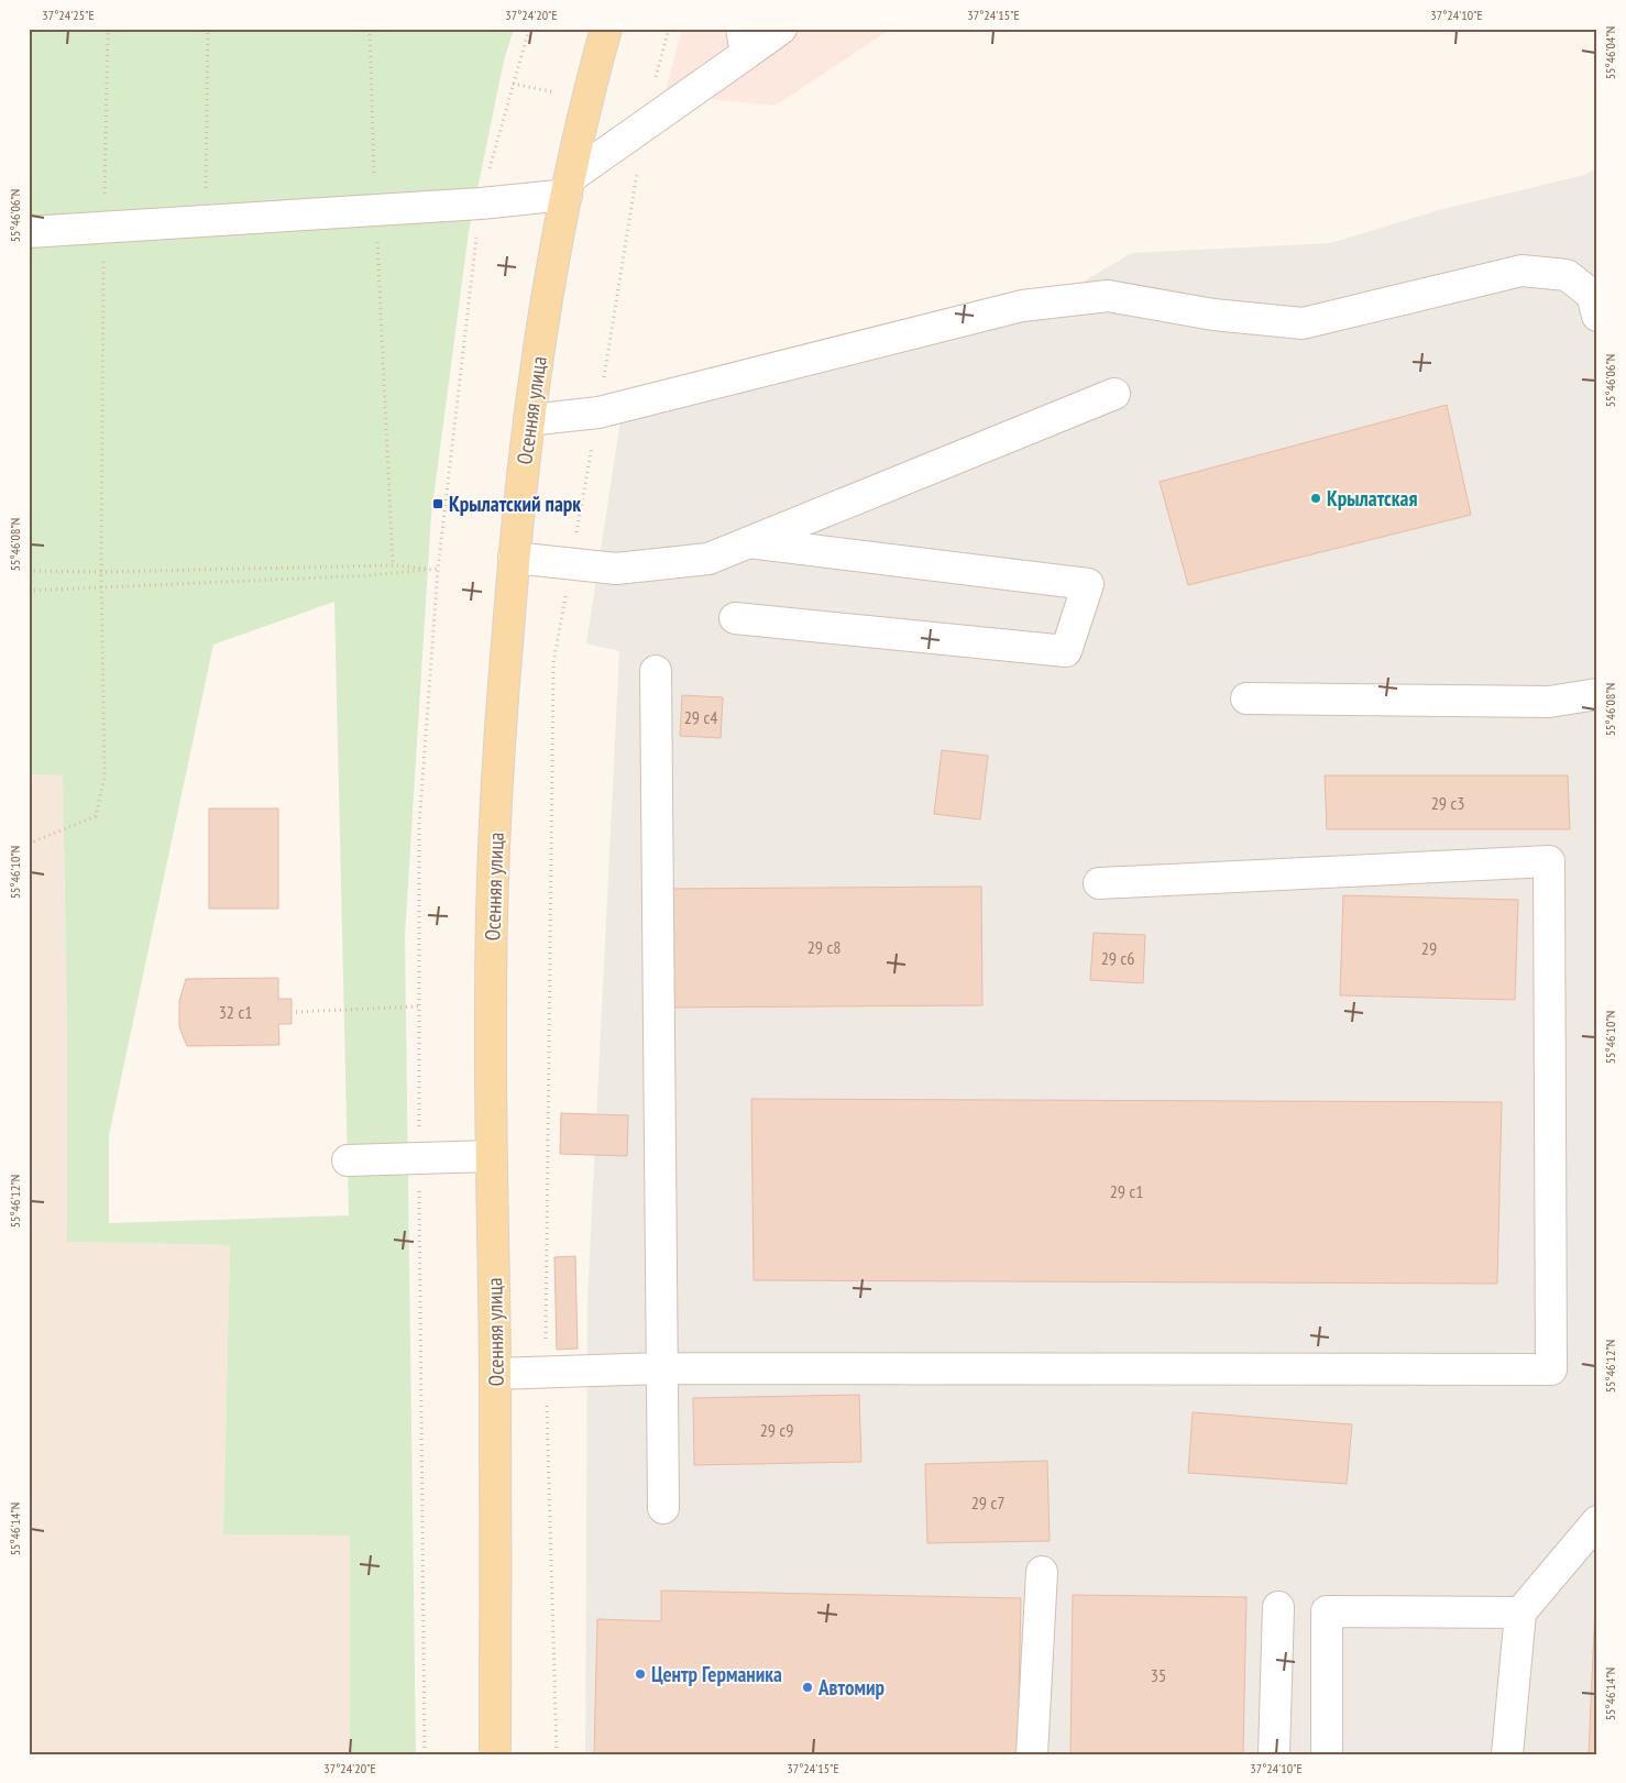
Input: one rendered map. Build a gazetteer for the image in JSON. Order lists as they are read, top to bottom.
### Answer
{
  "streets": {
    "main road": ["Осенняя улица"]
  },
  "places": {
    "other": ["Крылатская", "Центр Германика", "Автомир"],
    "transit": ["Крылатский парк"]
  },
  "house_numbers": [
    "29 с4",
    "29 с3",
    "29 с8",
    "29",
    "29 с6",
    "32 с1",
    "29 с1",
    "29 с9",
    "29 с7",
    "35"
  ],
  "coordinates": [
    "37°24'25\"E",
    "37°24'20\"E",
    "37°24'15\"E",
    "37°24'10\"E",
    "55°46'04\"N",
    "55°46'06\"N",
    "55°46'08\"N",
    "55°46'10\"N",
    "55°46'12\"N",
    "55°46'14\"N"
  ]
}
